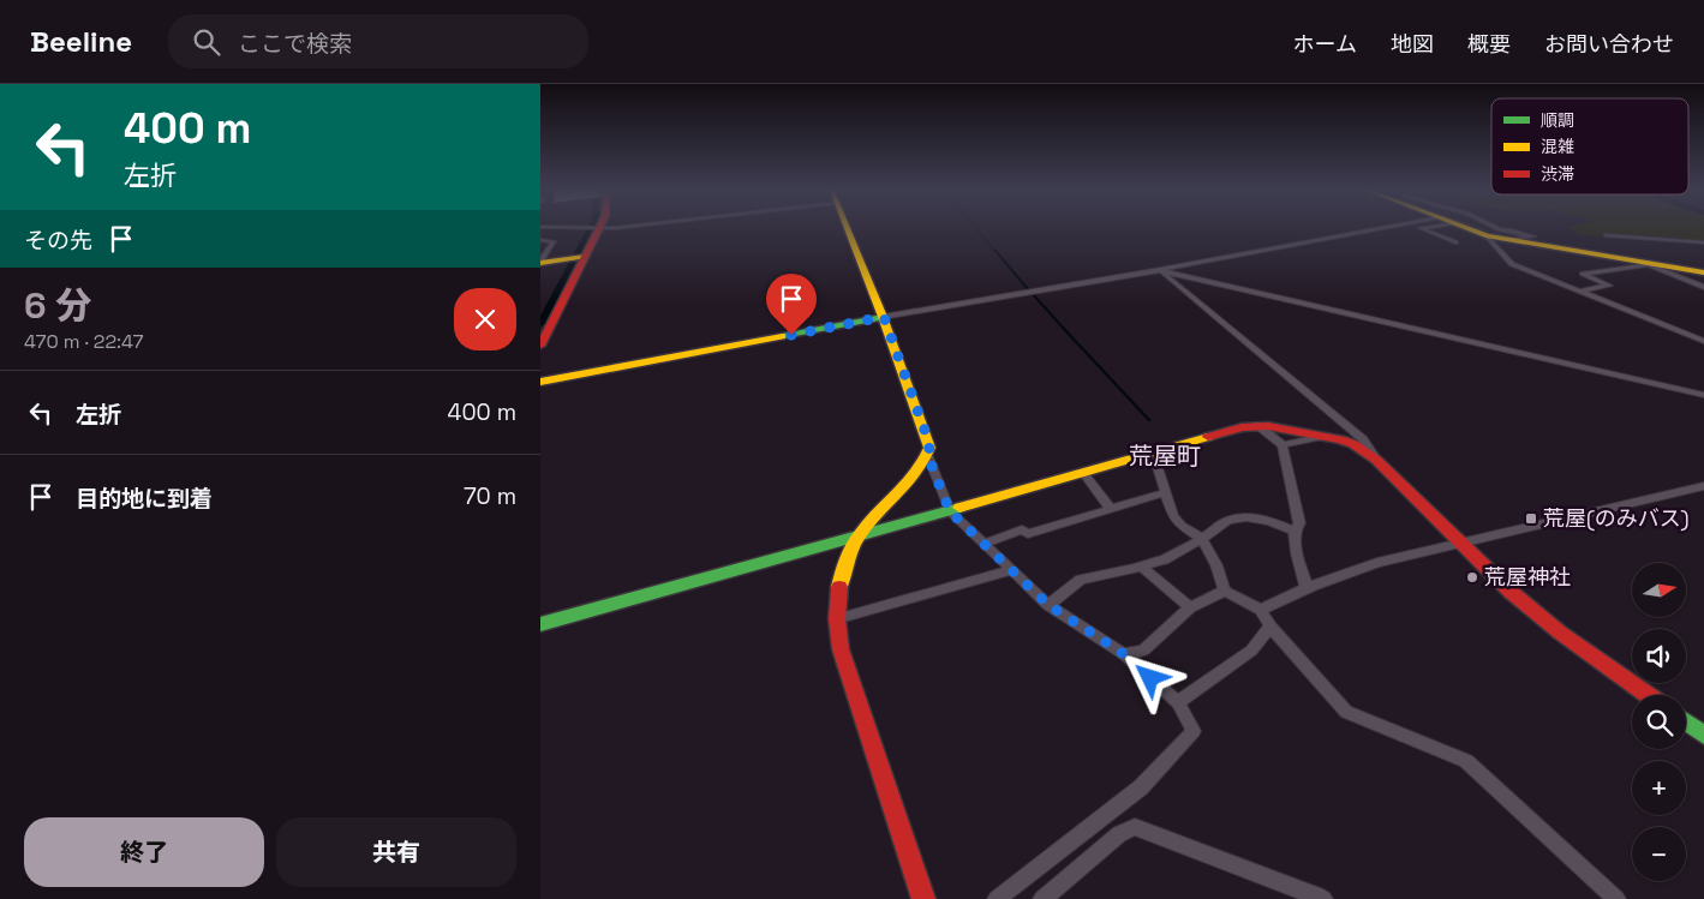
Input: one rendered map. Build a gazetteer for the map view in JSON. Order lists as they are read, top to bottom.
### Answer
{
  "districts": ["荒屋町"],
  "places": {
    "transit": ["荒屋(のみバス)"],
    "other": ["荒屋神社"]
  },
  "legend": ["順調", "混雑", "渋滞"],
  "north": "right",
  "page": {
    "header": "Beeline",
    "search": "ここで検索",
    "nav": [
      "ホーム",
      "地図",
      "概要",
      "お問い合わせ"
    ],
    "turn": ["400 m", "左折"],
    "then": "その先",
    "heading": ["6 分", "470 m · 22:47"],
    "list": [
      {
        "name": "左折",
        "value": "400 m"
      },
      {
        "name": "目的地に到着",
        "value": "70 m"
      }
    ],
    "map_buttons": ["+", "−"],
    "buttons": ["終了", "共有"]
  }
}
